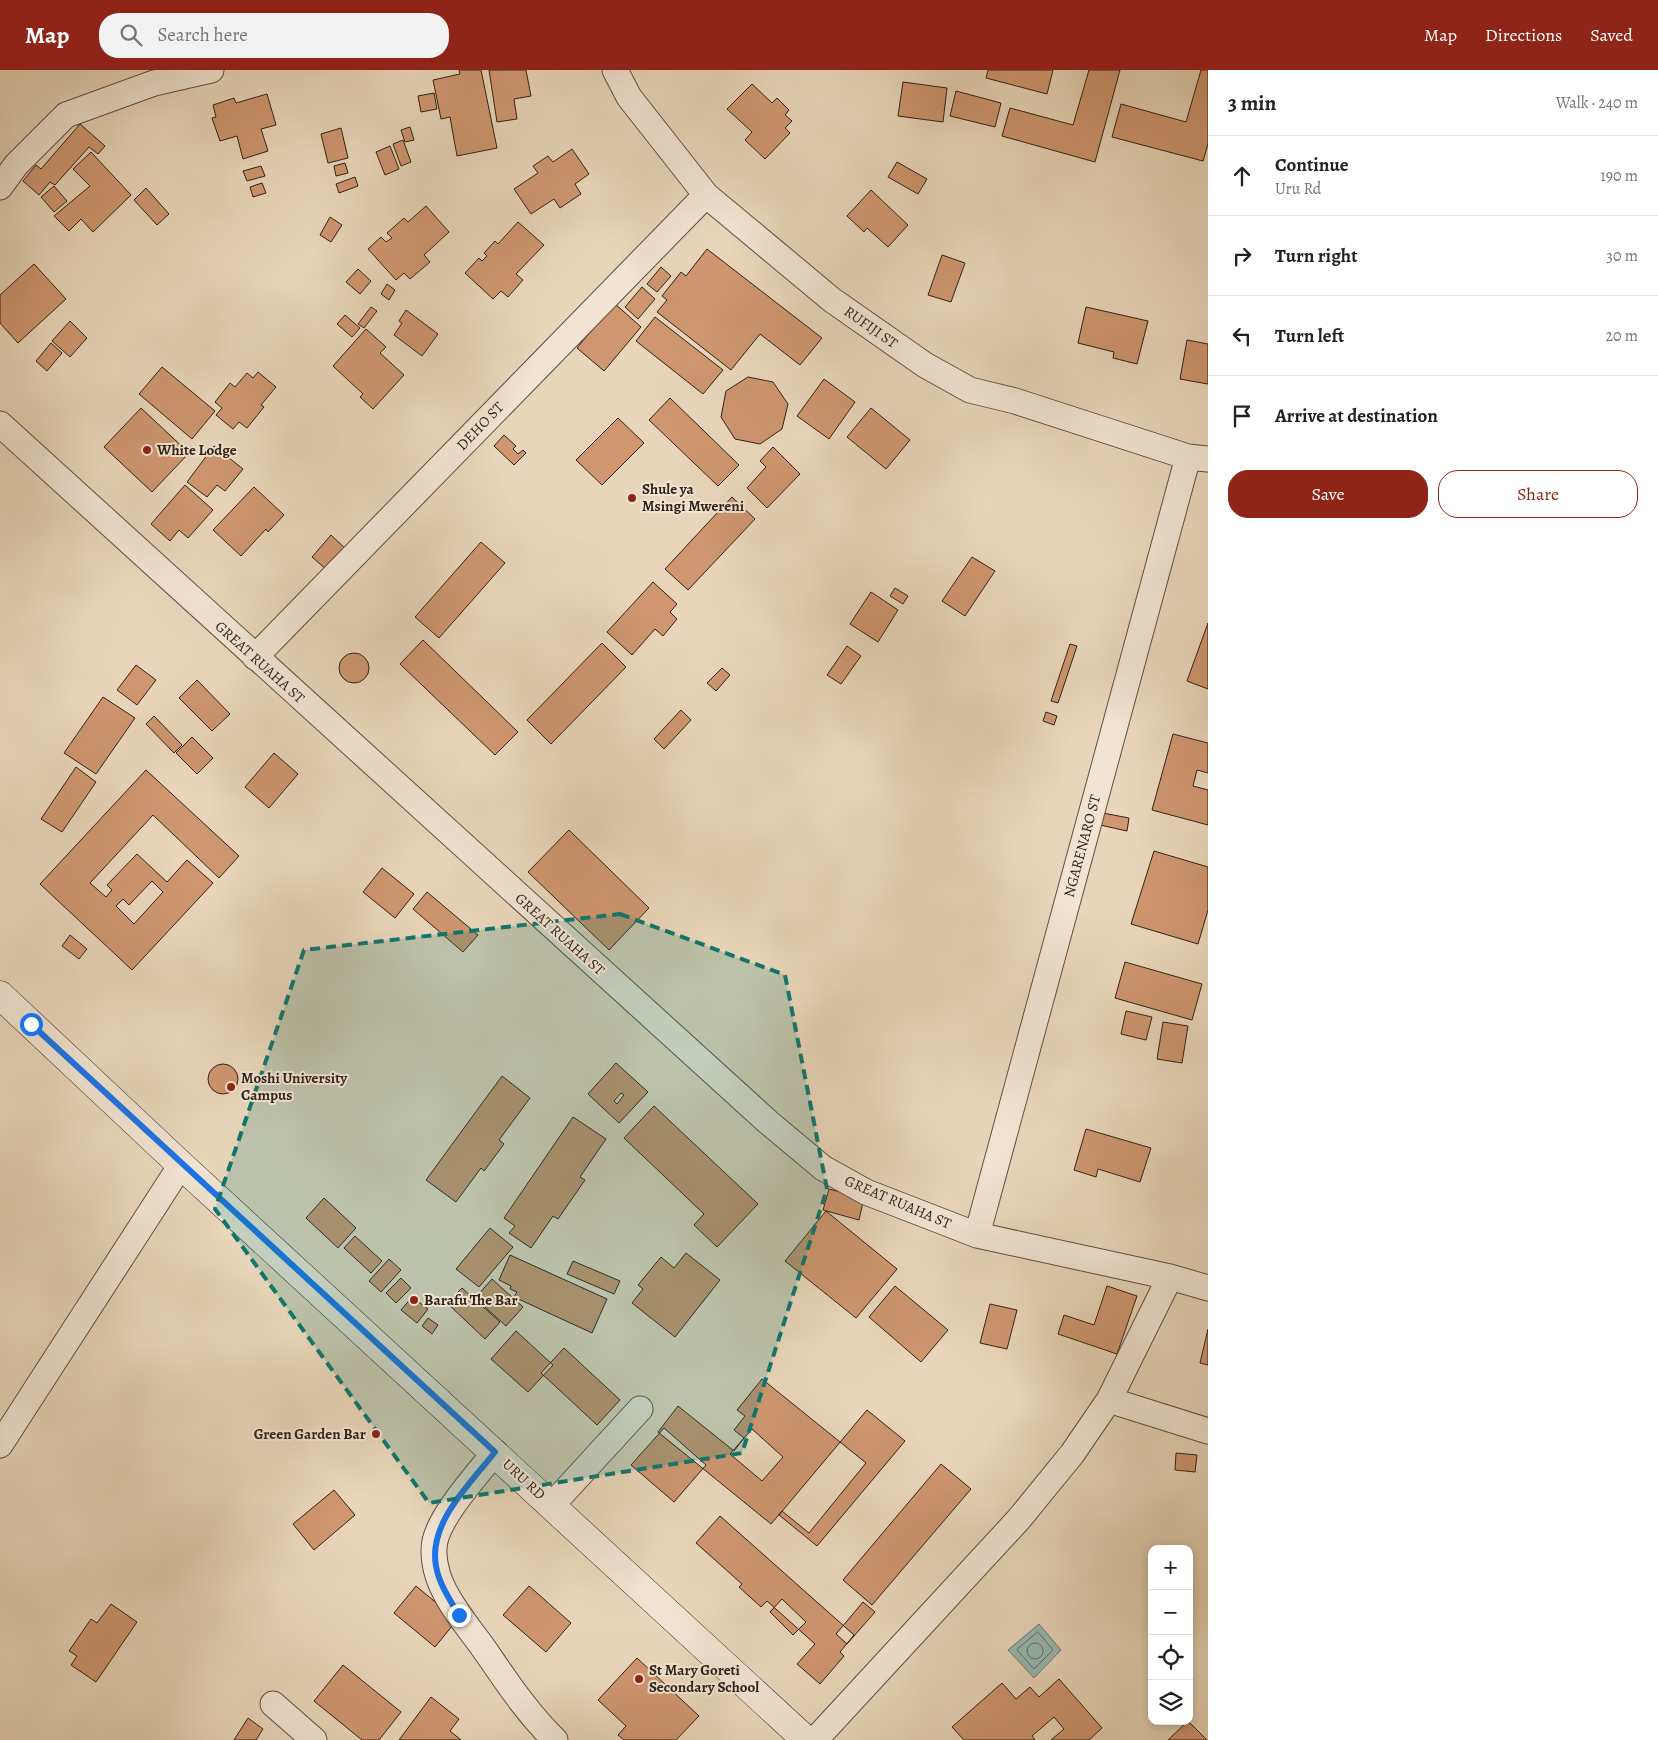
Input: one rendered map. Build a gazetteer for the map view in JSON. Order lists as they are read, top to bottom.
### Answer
{
  "streets": {
    "street": [
      "RUFIJI ST",
      "DEHO ST",
      "GREAT RUAHA ST",
      "NGARENARO ST",
      "URU RD"
    ]
  },
  "crossings": [
    ["RUFIJI ST", "DEHO ST"],
    ["RUFIJI ST", "NGARENARO ST"],
    ["DEHO ST", "GREAT RUAHA ST"],
    ["GREAT RUAHA ST", "NGARENARO ST"]
  ],
  "places": [
    "White Lodge",
    "Shule ya Msingi Mwereni",
    "Moshi University Campus",
    "Barafu The Bar",
    "Green Garden Bar",
    "St Mary Goreti Secondary School"
  ],
  "page": {
    "header": "Map",
    "search": "Search here",
    "nav": ["Map", "Directions", "Saved"],
    "heading": ["3 min", "Walk · 240 m"],
    "list": [
      ["Continue", "Uru Rd", "190 m"],
      ["Turn right", "30 m"],
      ["Turn left", "20 m"],
      "Arrive at destination"
    ],
    "buttons": ["Save", "Share"],
    "map_buttons": ["+", "−"]
  }
}
